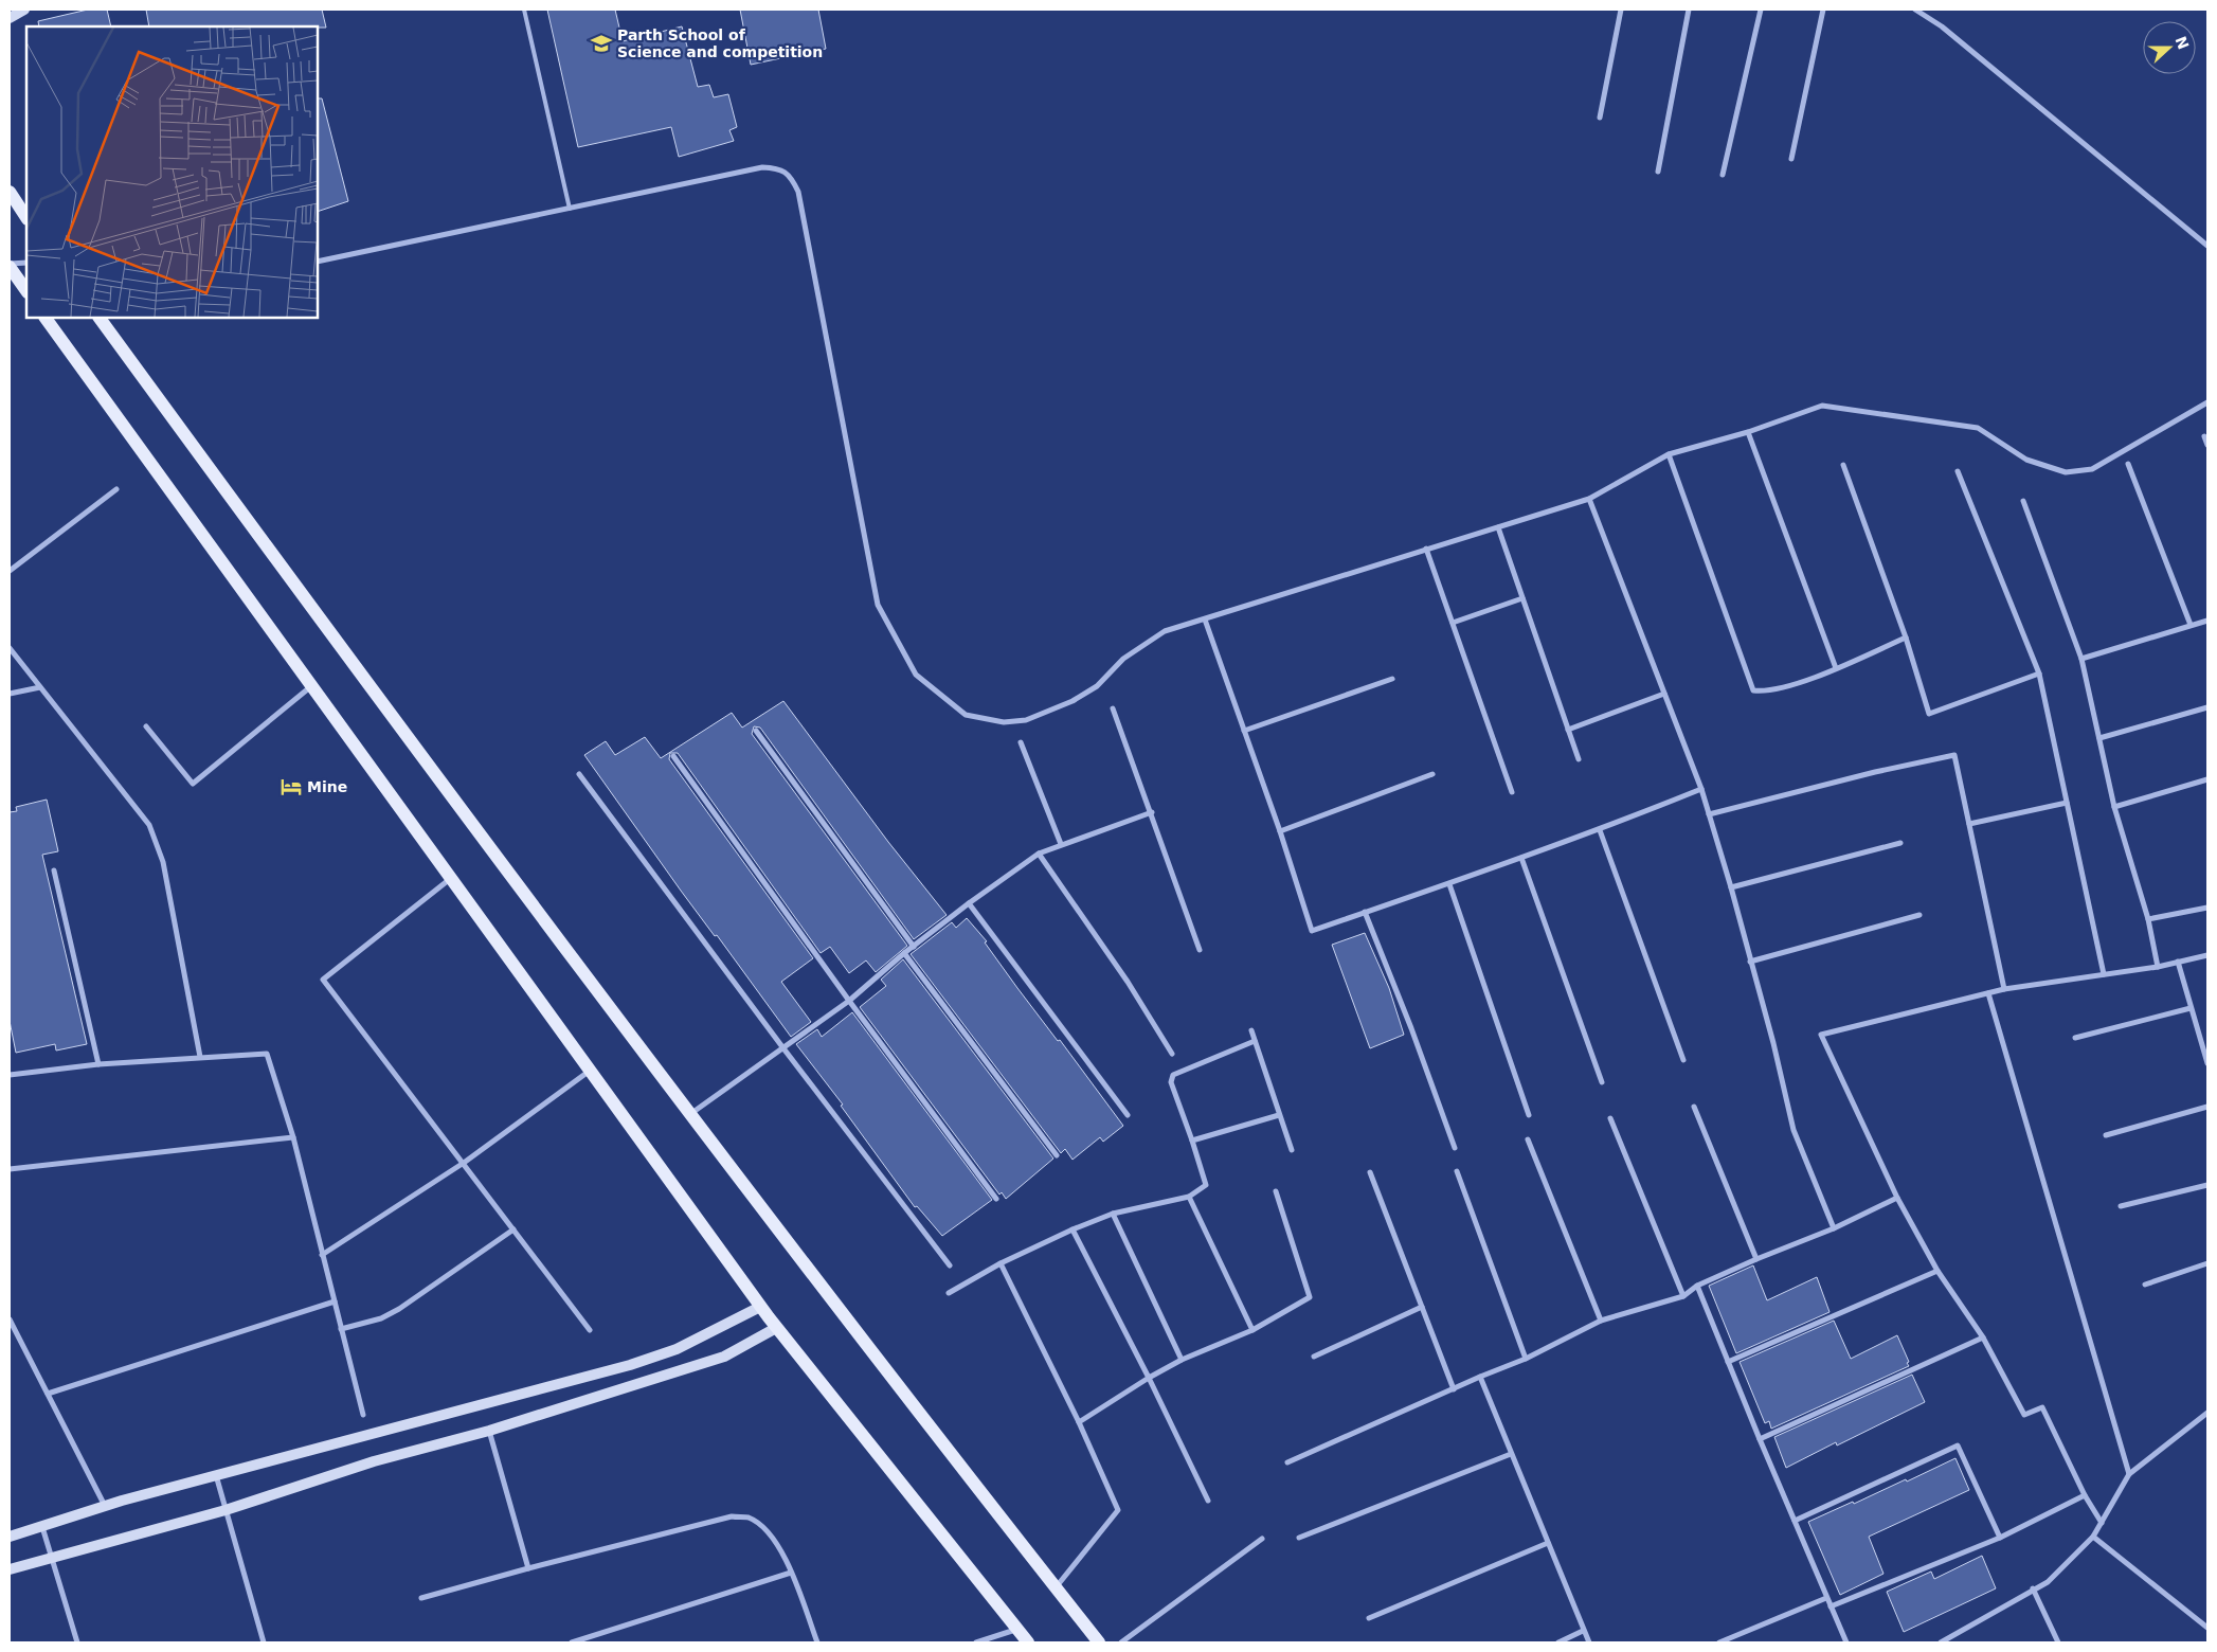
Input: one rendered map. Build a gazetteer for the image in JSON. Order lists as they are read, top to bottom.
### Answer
{
  "places": {
    "school or university": ["Parth School of Science and competition"],
    "hotel": ["Mine"]
  },
  "north": "right"
}
